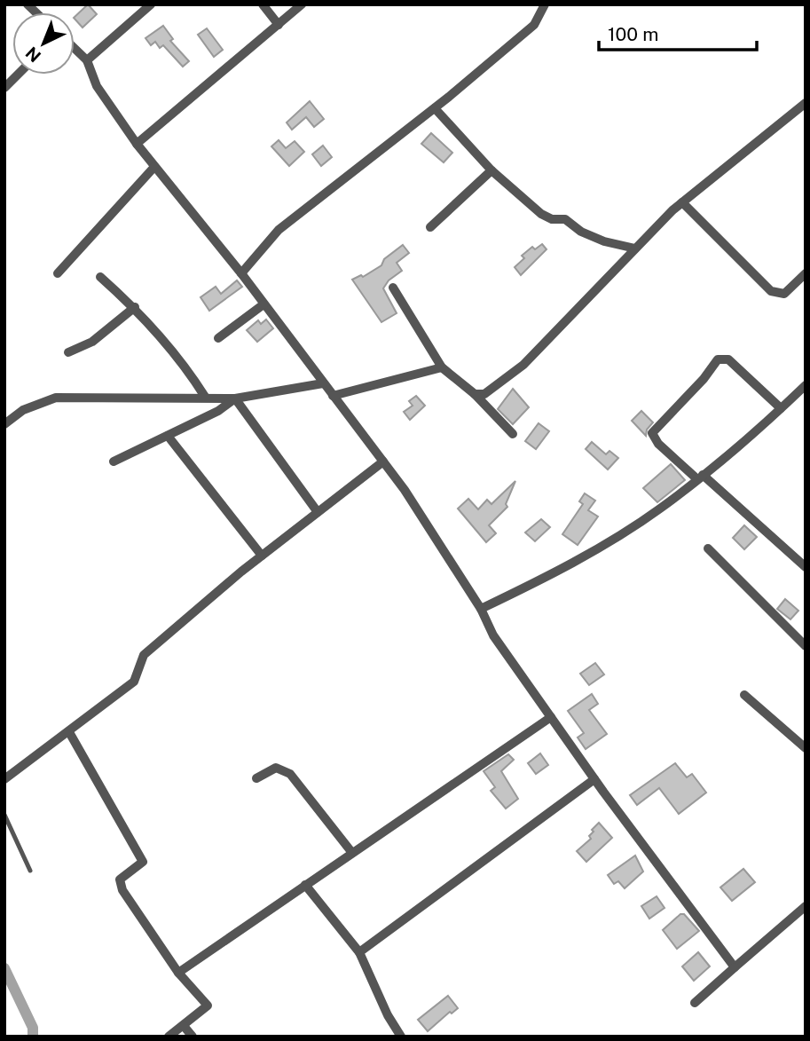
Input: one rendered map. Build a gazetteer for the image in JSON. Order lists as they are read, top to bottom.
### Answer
{
  "scale_bar": "100 m",
  "north": "bottom left"
}
